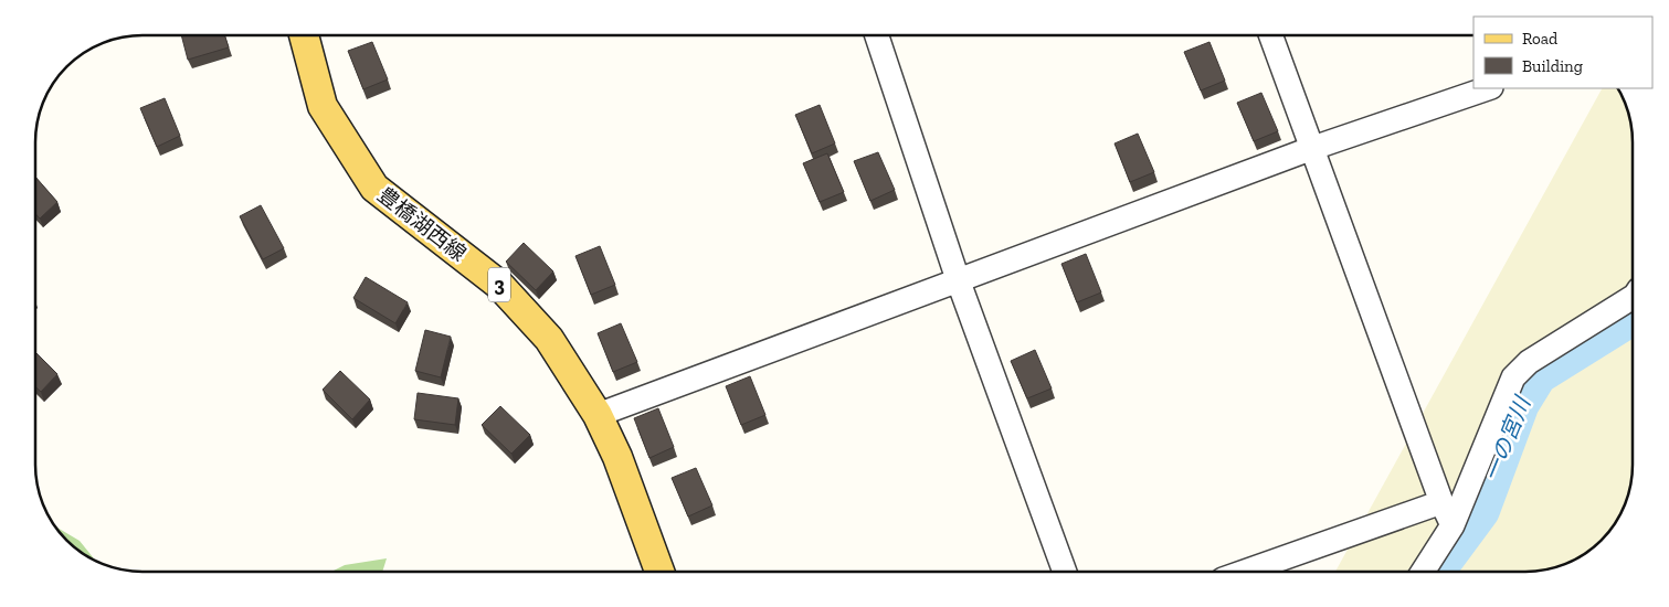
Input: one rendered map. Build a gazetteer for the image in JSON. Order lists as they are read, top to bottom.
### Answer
{
  "streets": {
    "main road": ["豊橋湖西線", "3"]
  },
  "water": ["一の宮川"],
  "legend": ["Road", "Building"]
}
